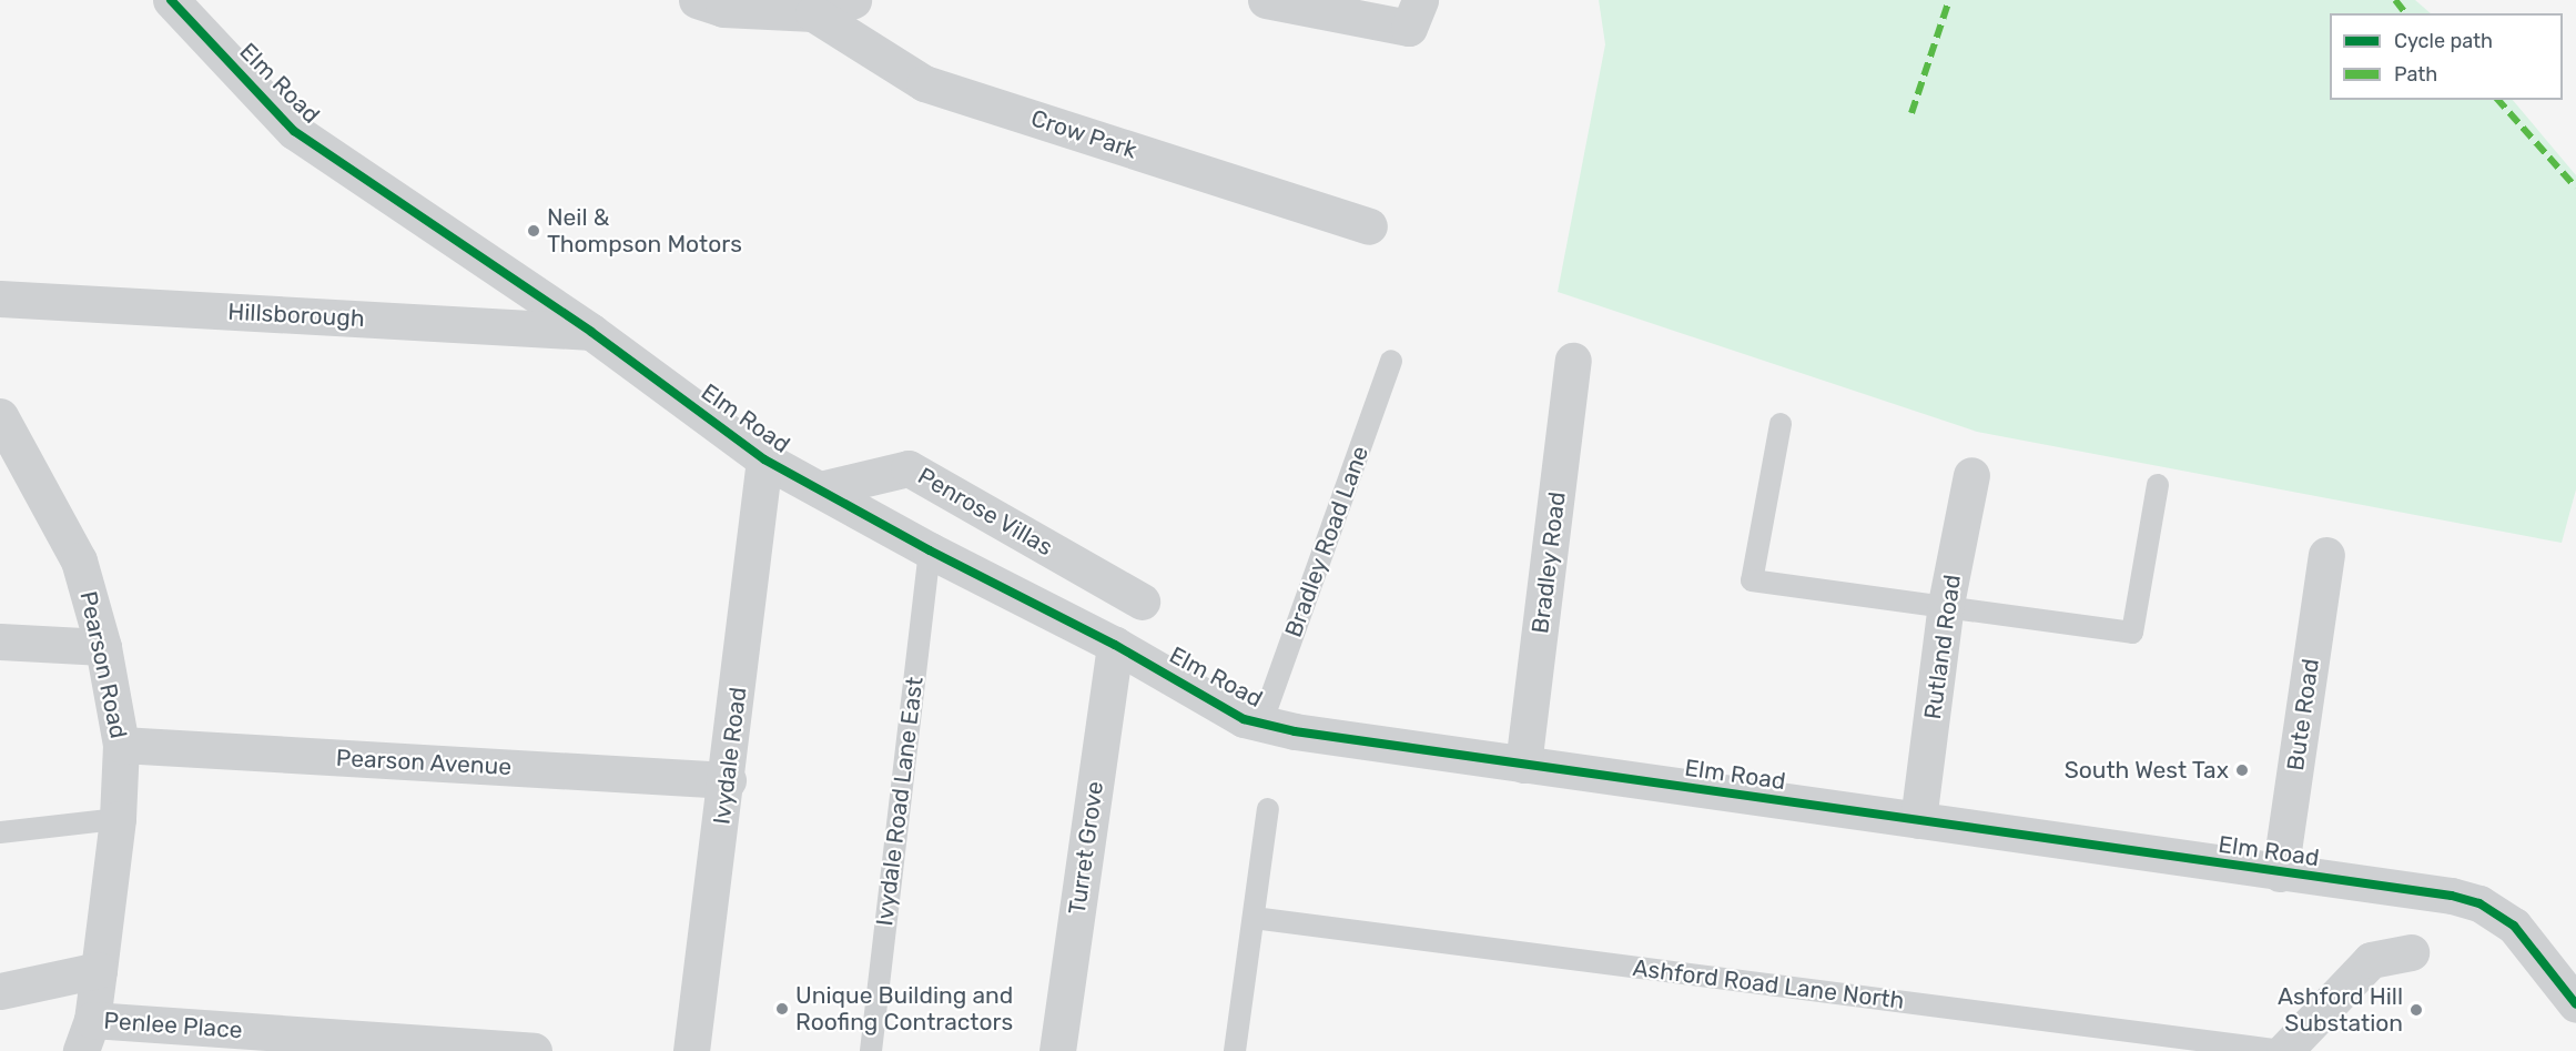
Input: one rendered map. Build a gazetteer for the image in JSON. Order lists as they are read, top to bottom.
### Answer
{
  "streets": {
    "street": [
      "Elm Road",
      "Crow Park",
      "Hillsborough",
      "Penrose Villas",
      "Bradley Road",
      "Rutland Road",
      "Pearson Road",
      "Bute Road",
      "Ivydale Road",
      "Pearson Avenue",
      "Turret Grove",
      "Penlee Place"
    ],
    "lane": ["Bradley Road Lane", "Ivydale Road Lane East", "Ashford Road Lane North"]
  },
  "crossings": [
    ["Elm Road", "Hillsborough"],
    ["Elm Road", "Penrose Villas"],
    ["Elm Road", "Bradley Road Lane"],
    ["Elm Road", "Bradley Road"],
    ["Elm Road", "Rutland Road"],
    ["Elm Road", "Bute Road"],
    ["Elm Road", "Ivydale Road"],
    ["Elm Road", "Ivydale Road Lane East"],
    ["Elm Road", "Turret Grove"],
    ["Pearson Road", "Pearson Avenue"],
    ["Pearson Road", "Penlee Place"],
    ["Ivydale Road", "Pearson Avenue"]
  ],
  "places": [
    "Neil & Thompson Motors",
    "South West Tax",
    "Unique Building and Roofing Contractors",
    "Ashford Hill Substation"
  ],
  "legend": ["Cycle path", "Path"]
}
